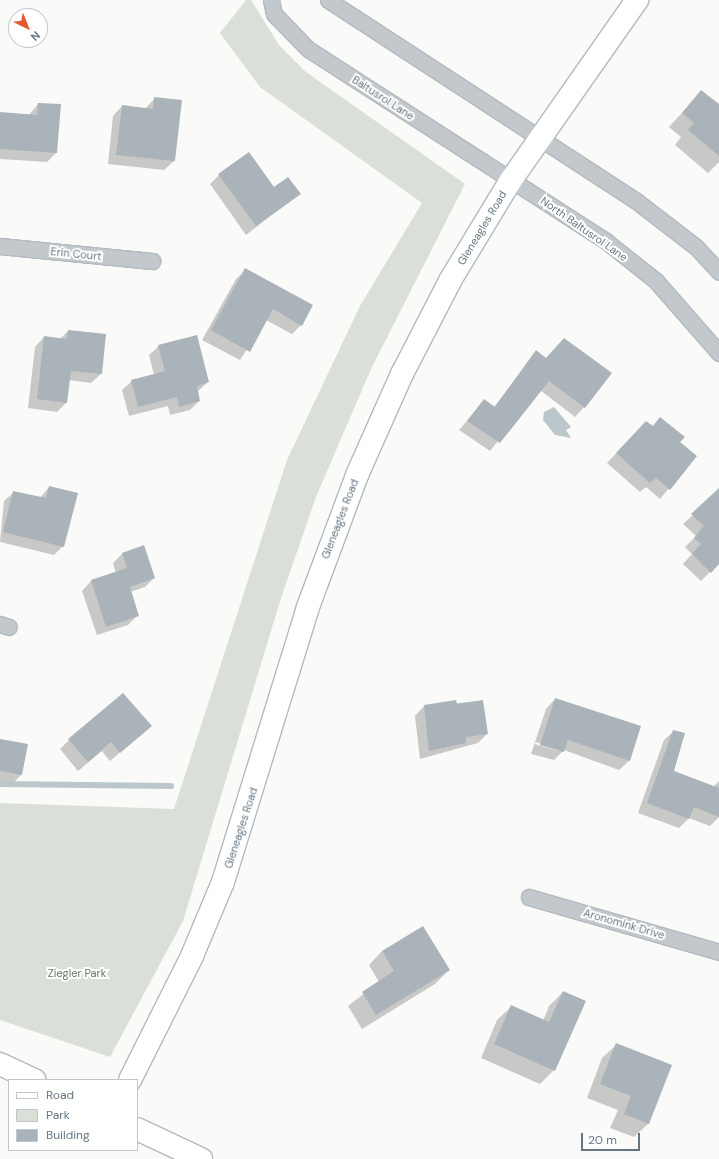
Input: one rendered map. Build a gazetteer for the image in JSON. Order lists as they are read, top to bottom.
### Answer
{
  "streets": {
    "street": [
      "Baltusrol Lane",
      "Gleneagles Road",
      "North Baltusrol Lane",
      "Erin Court",
      "Aronomink Drive"
    ]
  },
  "crossings": [
    ["Baltusrol Lane", "Gleneagles Road"],
    ["Baltusrol Lane", "North Baltusrol Lane"],
    ["Gleneagles Road", "North Baltusrol Lane"]
  ],
  "parks": ["Ziegler Park"],
  "legend": ["Road", "Park", "Building"],
  "scale_bar": "20 m",
  "north": "bottom right"
}
